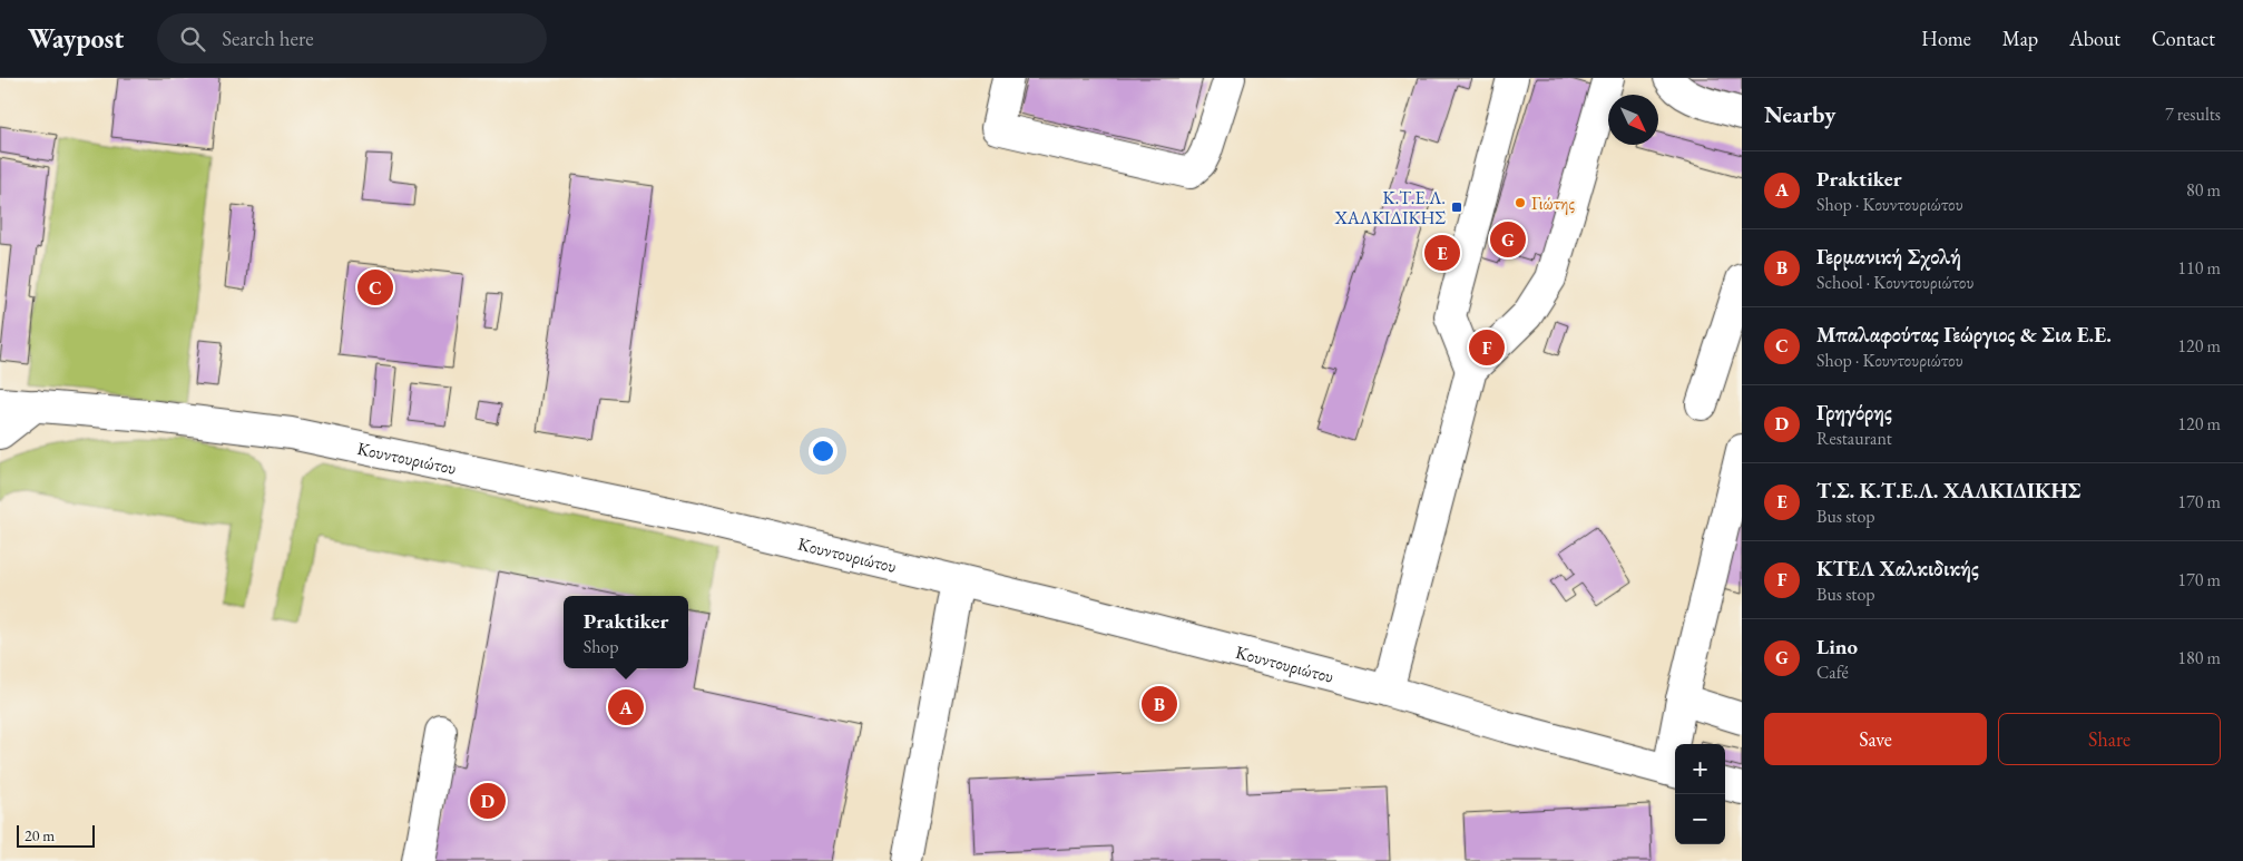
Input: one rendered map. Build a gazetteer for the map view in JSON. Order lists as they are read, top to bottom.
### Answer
{
  "streets": {
    "street": ["Κουντουριώτου"]
  },
  "places": {
    "other": ["Γιώτης"],
    "transit": ["Κ.Τ.Ε.Λ. ΧΑΛΚΙΔΙΚΗΣ"]
  },
  "scale_bar": "20 m",
  "north": "bottom right",
  "page": {
    "header": "Waypost",
    "search": "Search here",
    "nav": [
      "Home",
      "Map",
      "About",
      "Contact"
    ],
    "heading": ["Nearby", "7 results"],
    "list": [
      {
        "mark": "A",
        "name": "Praktiker",
        "note": "Shop · Κουντουριώτου",
        "value": "80 m"
      },
      {
        "mark": "B",
        "name": "Γερμανική Σχολή",
        "note": "School · Κουντουριώτου",
        "value": "110 m"
      },
      {
        "mark": "C",
        "name": "Μπαλαφούτας Γεώργιος & Σια Ε.Ε.",
        "note": "Shop · Κουντουριώτου",
        "value": "120 m"
      },
      {
        "mark": "D",
        "name": "Γρηγόρης",
        "note": "Restaurant",
        "value": "120 m"
      },
      {
        "mark": "E",
        "name": "Τ.Σ. Κ.Τ.Ε.Λ. ΧΑΛΚΙΔΙΚΗΣ",
        "note": "Bus stop",
        "value": "170 m"
      },
      {
        "mark": "F",
        "name": "ΚΤΕΛ Χαλκιδικής",
        "note": "Bus stop",
        "value": "170 m"
      },
      {
        "mark": "G",
        "name": "Lino",
        "note": "Café",
        "value": "180 m"
      }
    ],
    "pins": [
      "G",
      "E",
      "C",
      "F",
      "B",
      "A",
      "D"
    ],
    "popup": ["Praktiker", "Shop"],
    "buttons": ["Save", "Share"],
    "map_buttons": ["+", "−"],
    "scale": "20 m"
  }
}
